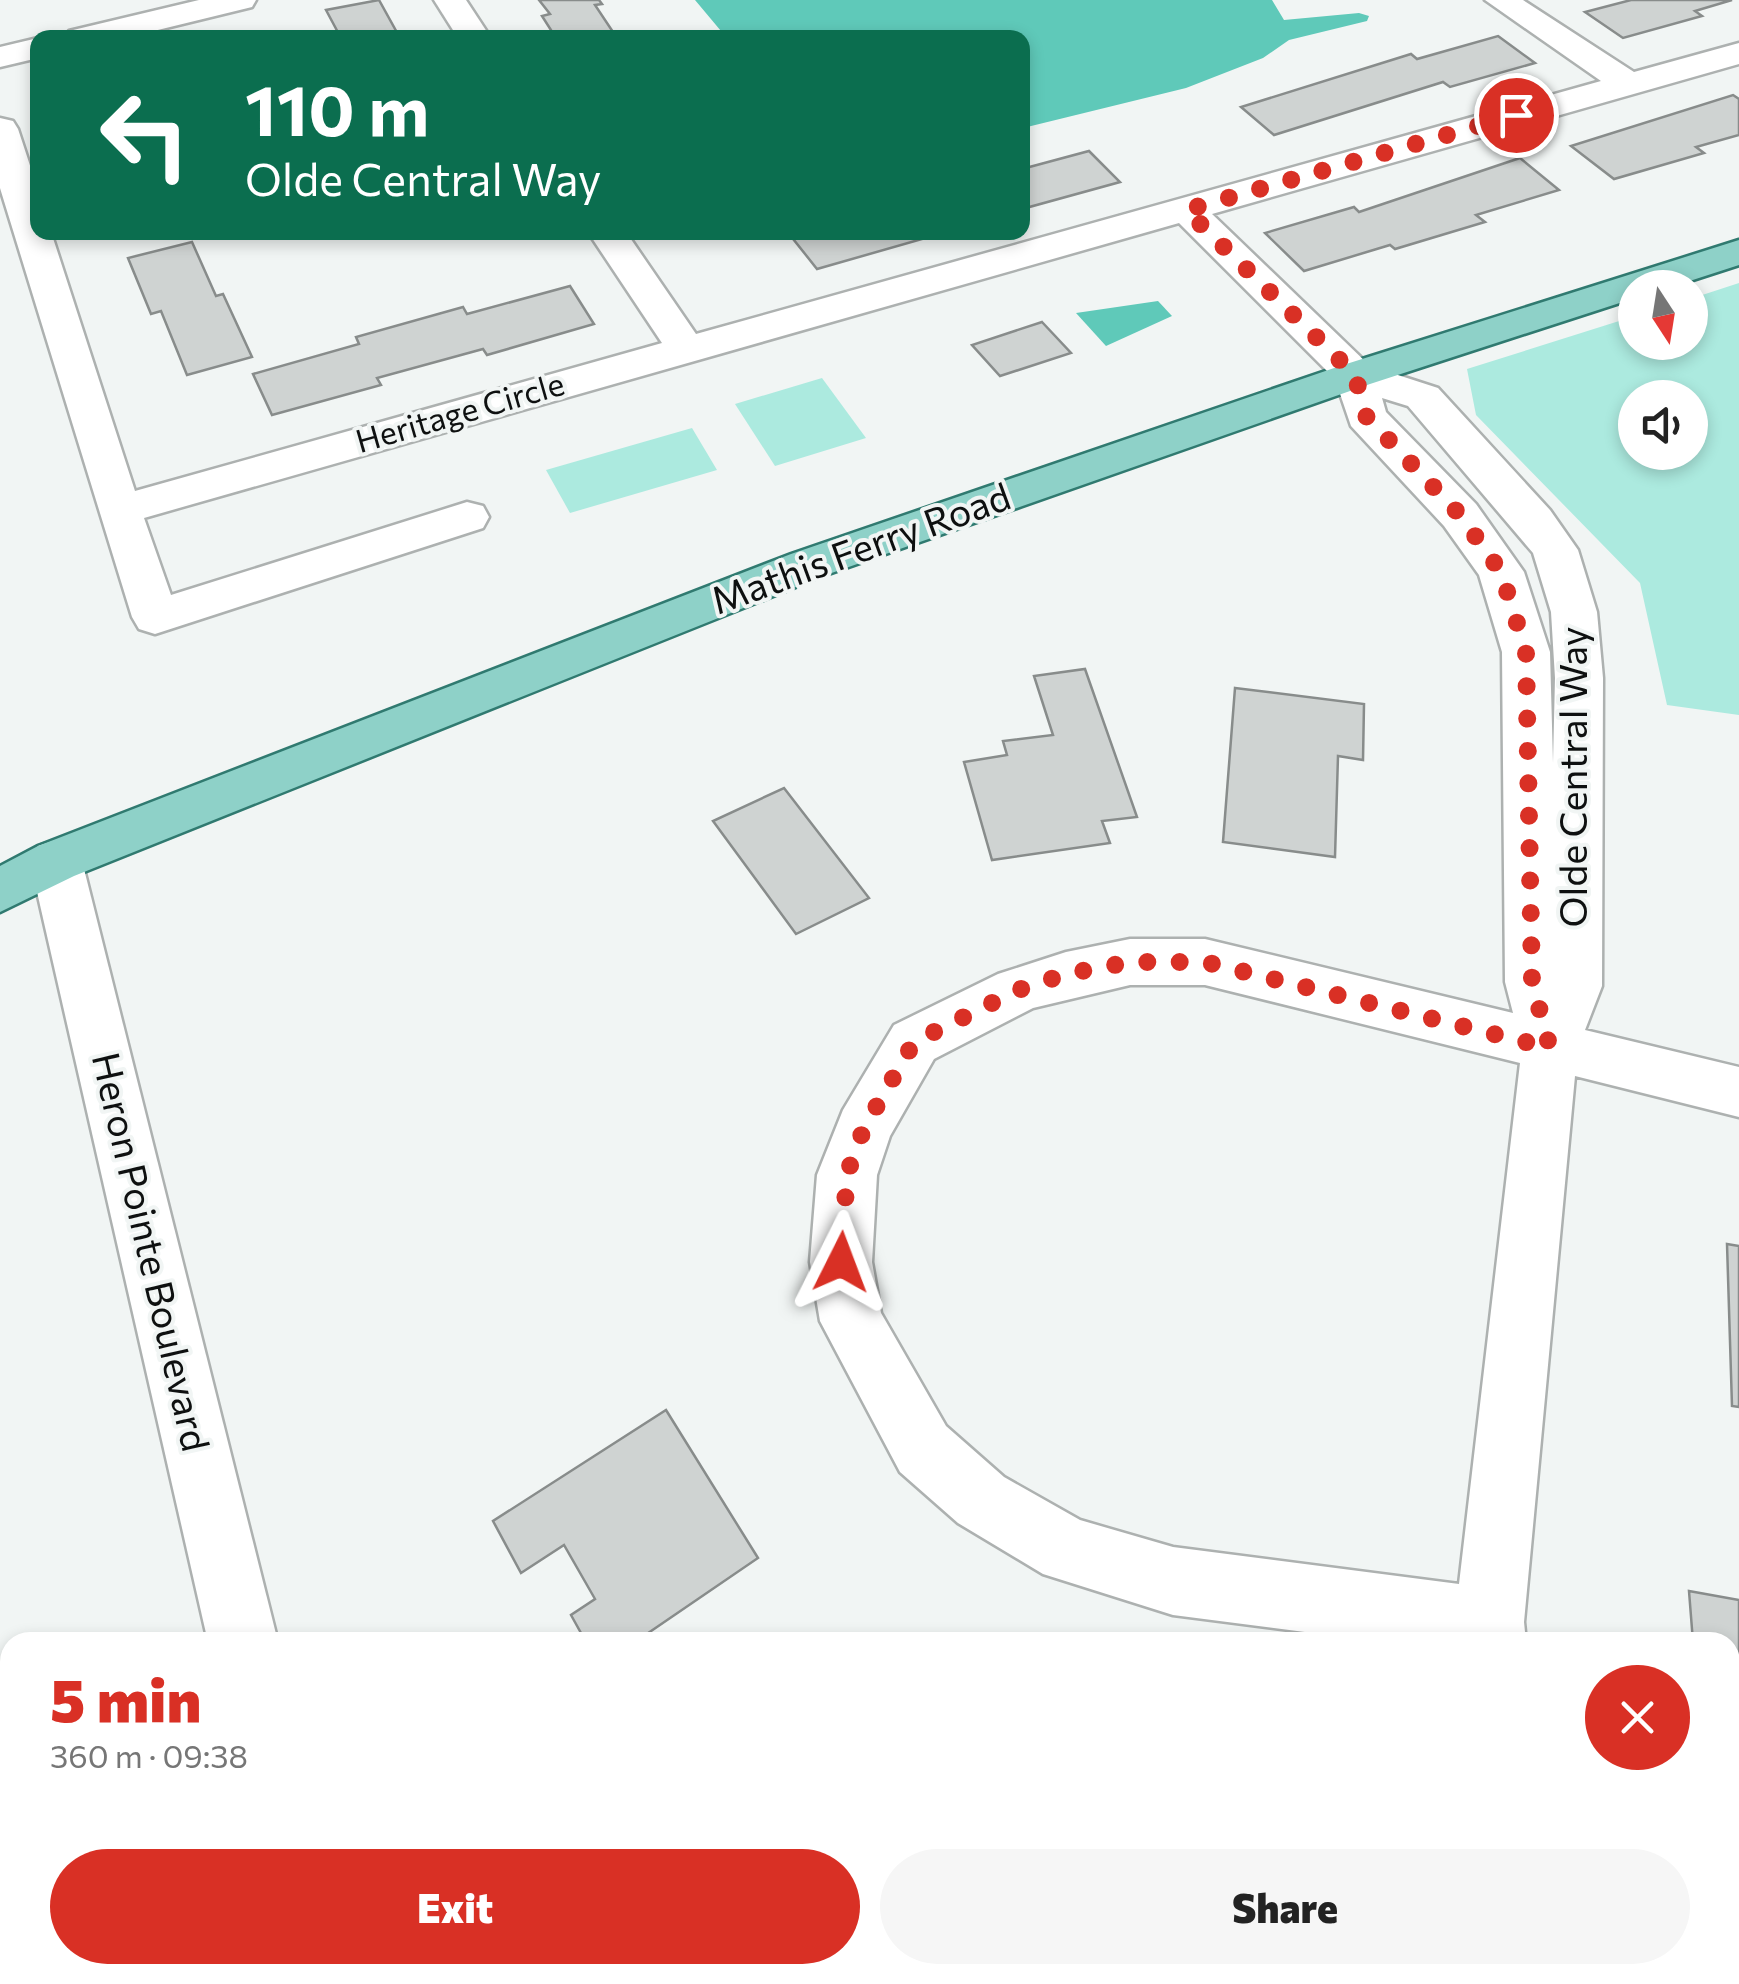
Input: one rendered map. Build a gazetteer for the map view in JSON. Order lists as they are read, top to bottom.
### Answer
{
  "streets": {
    "main road": ["Mathis Ferry Road"],
    "street": ["Heritage Circle", "Olde Central Way", "Heron Pointe Boulevard"]
  },
  "crossings": [
    ["Mathis Ferry Road", "Olde Central Way"],
    ["Mathis Ferry Road", "Heron Pointe Boulevard"]
  ],
  "north": "bottom",
  "page": {
    "turn": ["110 m", "Olde Central Way"],
    "heading": ["5 min", "360 m · 09:38"],
    "buttons": ["Exit", "Share"]
  }
}
